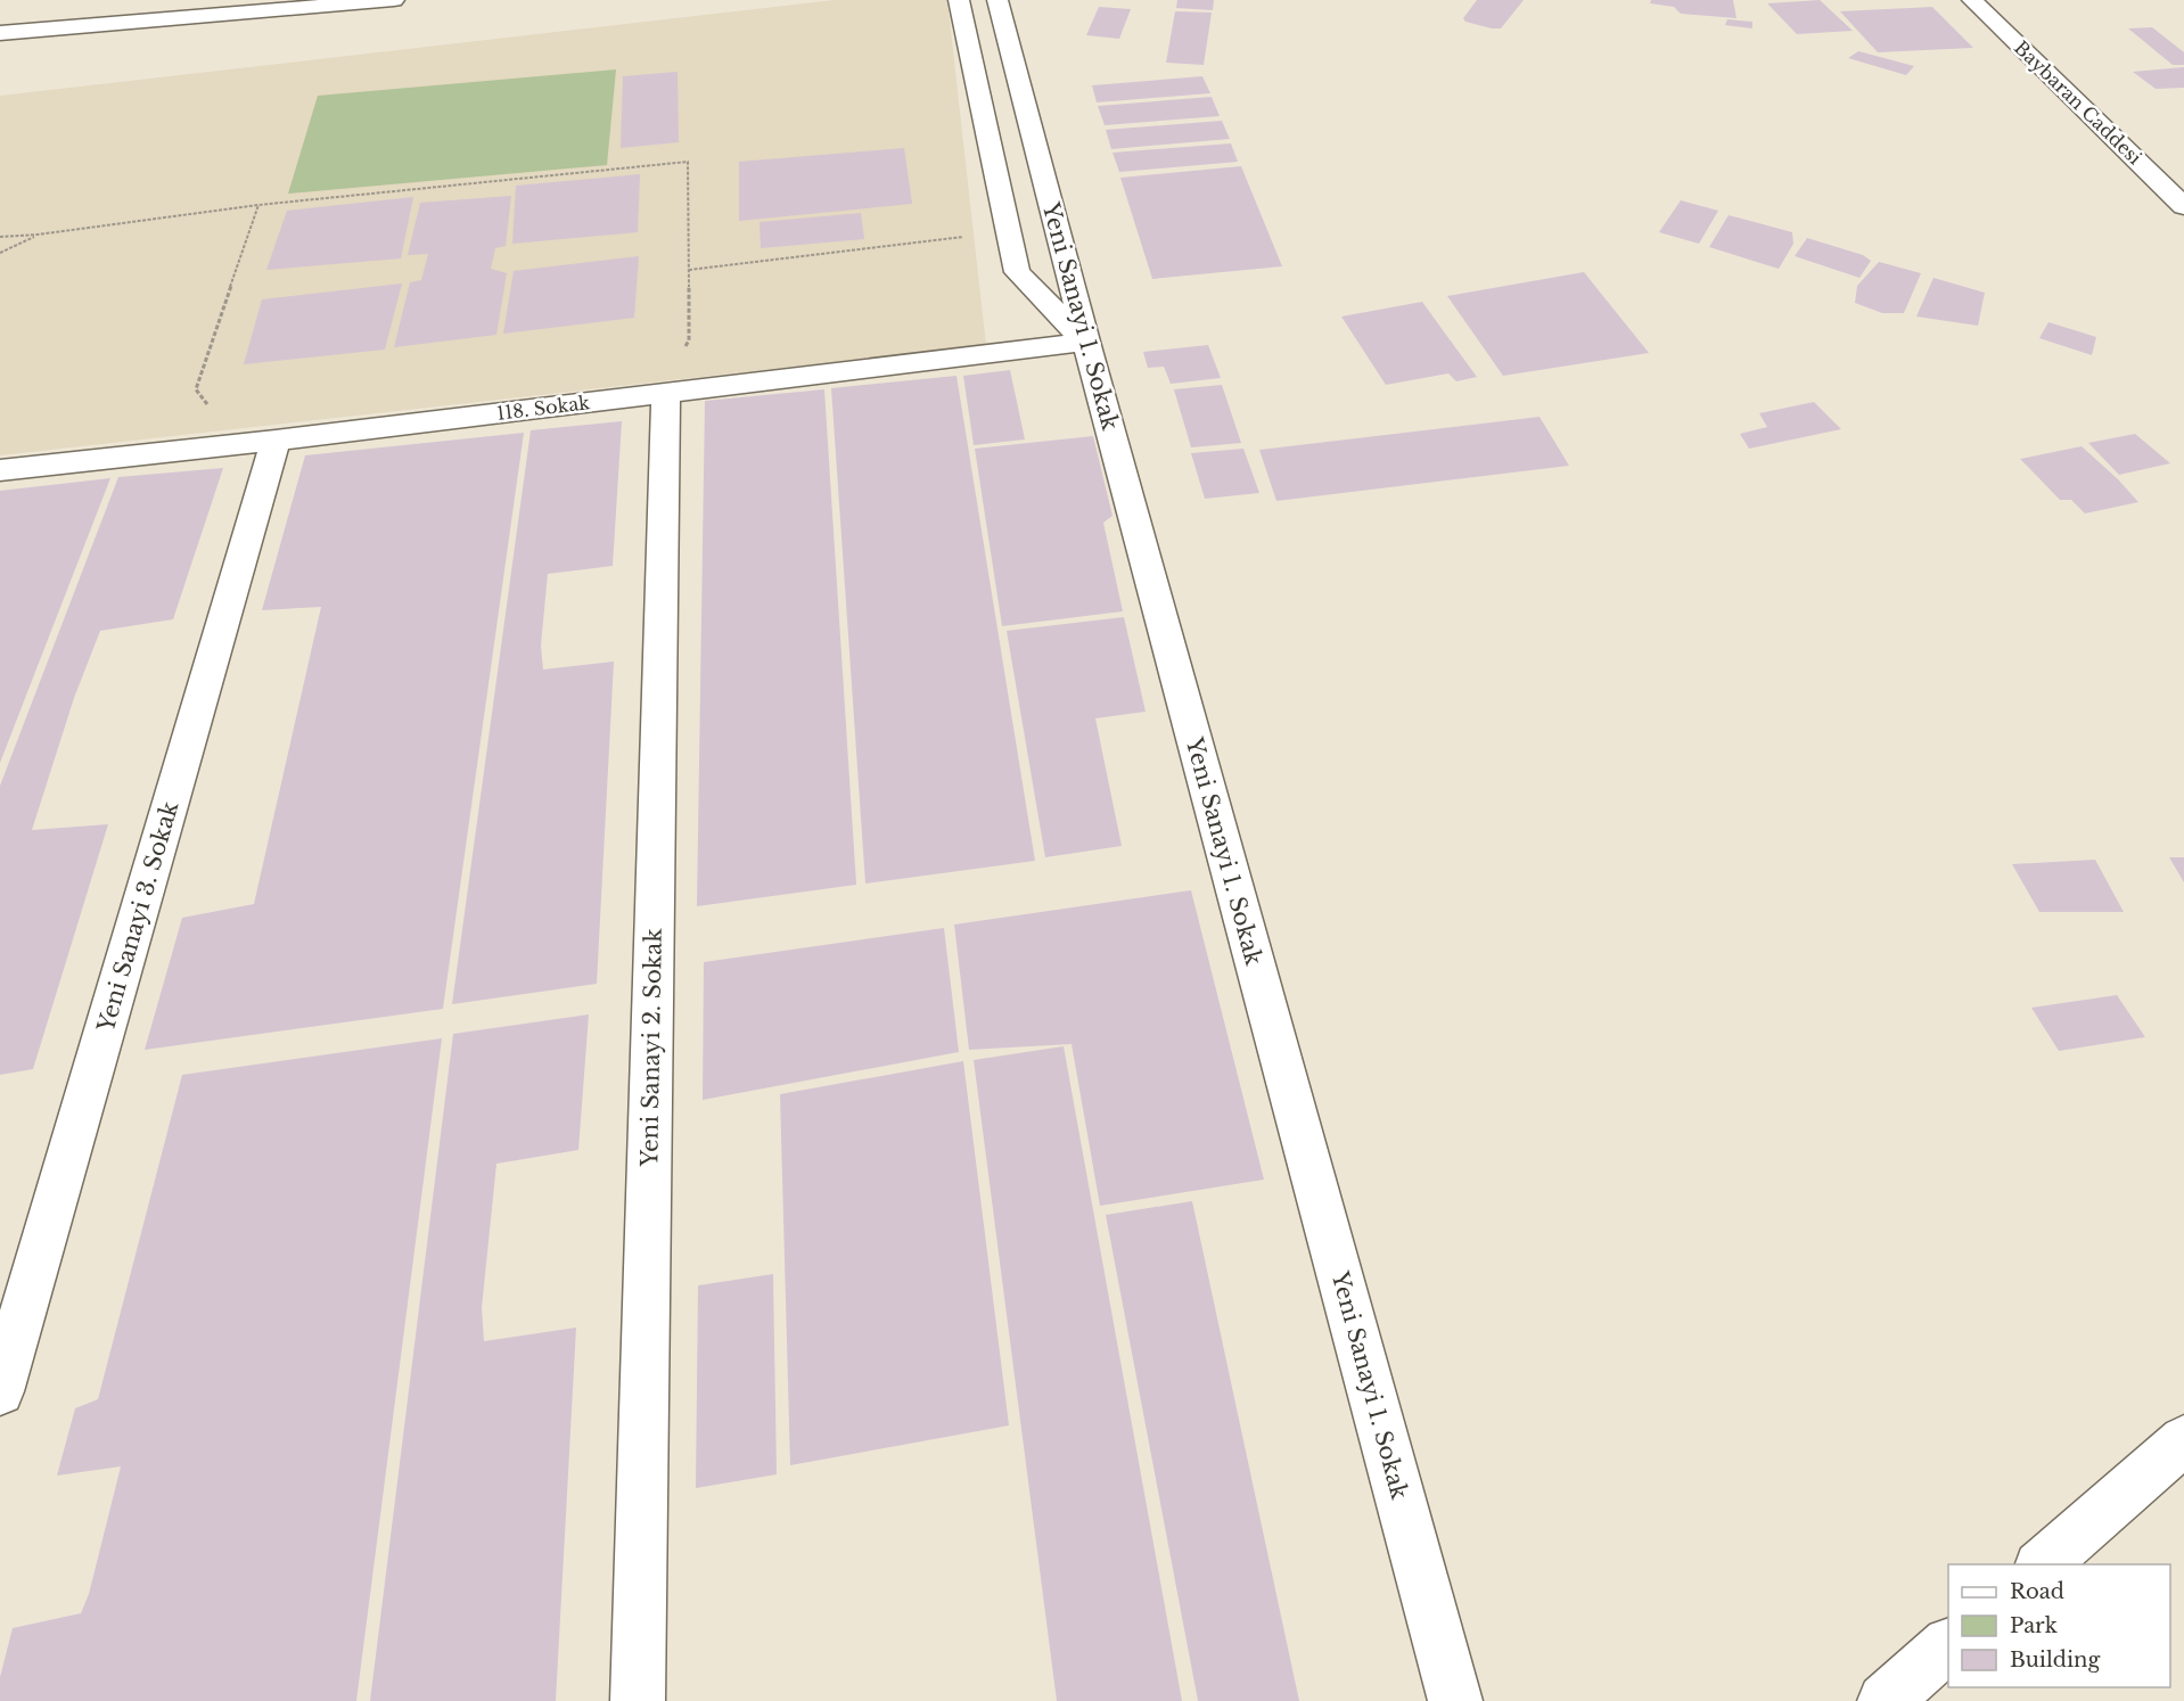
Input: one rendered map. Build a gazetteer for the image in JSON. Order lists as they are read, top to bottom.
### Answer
{
  "streets": {
    "main road": [
      "Baybaran Caddesi",
      "Yeni Sanayi 1. Sokak",
      "118. Sokak",
      "Yeni Sanayi 3. Sokak",
      "Yeni Sanayi 2. Sokak"
    ]
  },
  "crossings": [
    ["Yeni Sanayi 1. Sokak", "118. Sokak"],
    ["118. Sokak", "Yeni Sanayi 3. Sokak"],
    ["118. Sokak", "Yeni Sanayi 2. Sokak"]
  ],
  "legend": ["Road", "Park", "Building"]
}
